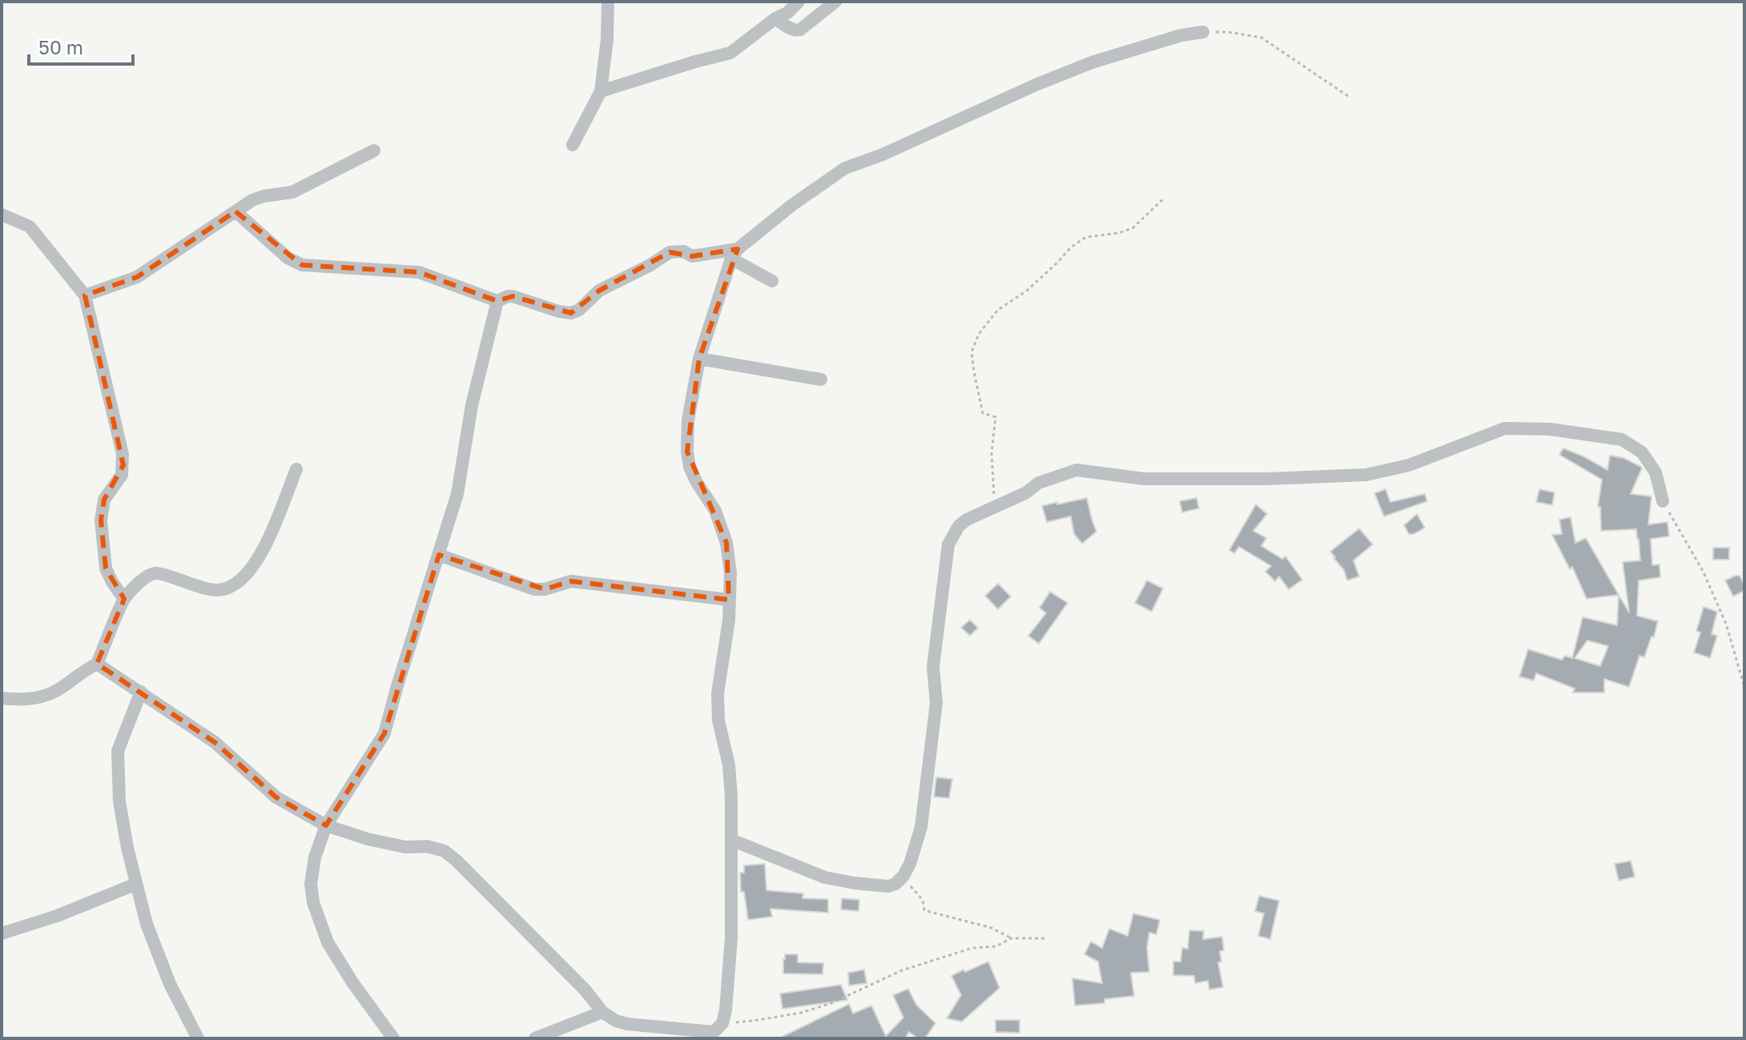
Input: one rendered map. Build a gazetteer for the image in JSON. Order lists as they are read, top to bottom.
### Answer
{
  "scale_bar": "50 m"
}
